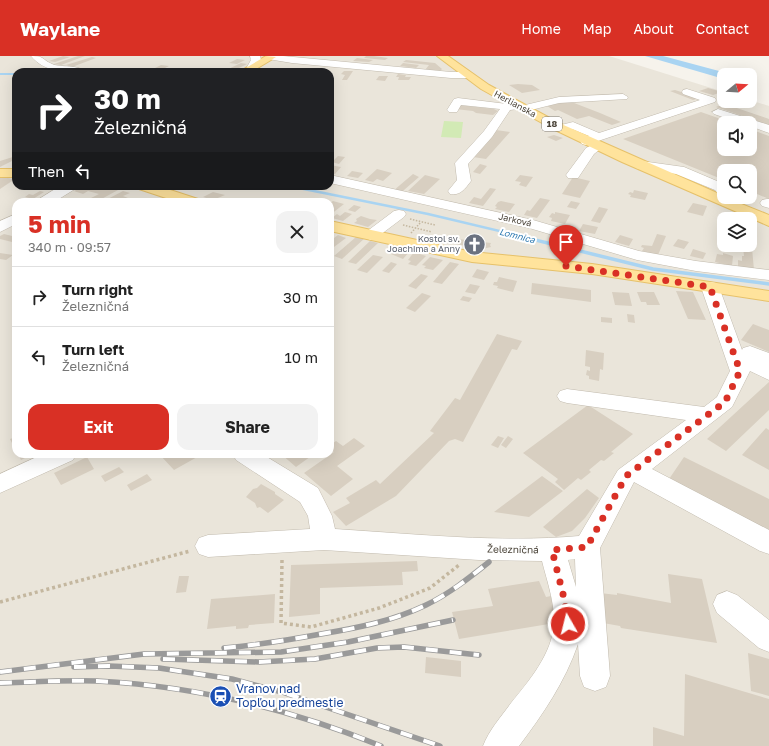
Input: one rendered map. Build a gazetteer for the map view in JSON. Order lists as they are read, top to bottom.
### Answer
{
  "streets": {
    "main road": ["Herlianska", "18"],
    "street": ["Jarková", "Železničná"]
  },
  "crossings": [
    ["Herlianska", "18"]
  ],
  "water": ["Lomnica"],
  "places": {
    "church": ["Kostol sv. Joachima a Anny"],
    "station": ["Vranov nad Topľou predmestie"]
  },
  "north": "right",
  "page": {
    "header": "Waylane",
    "nav": [
      "Home",
      "Map",
      "About",
      "Contact"
    ],
    "turn": ["30 m", "Železničná"],
    "then": "Then",
    "heading": ["5 min", "340 m · 09:57"],
    "list": [
      {
        "name": "Turn right",
        "note": "Železničná",
        "value": "30 m"
      },
      {
        "name": "Turn left",
        "note": "Železničná",
        "value": "10 m"
      }
    ],
    "buttons": ["Exit", "Share"]
  }
}
